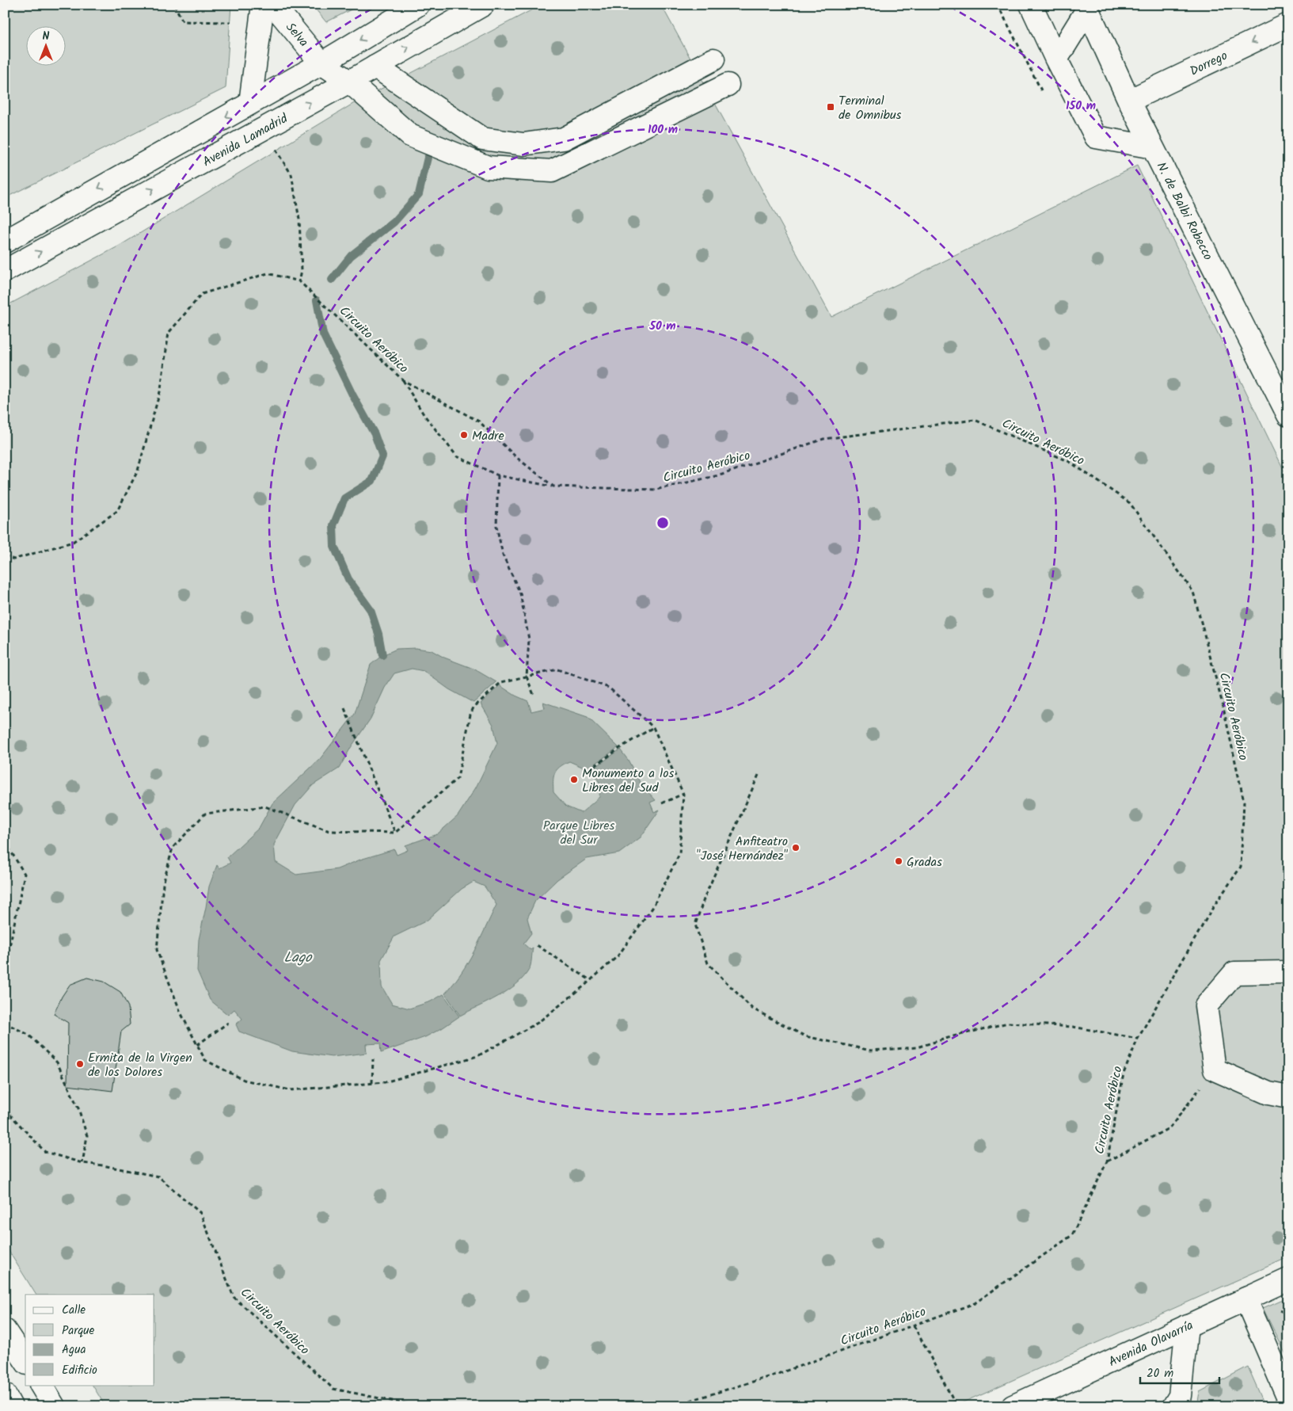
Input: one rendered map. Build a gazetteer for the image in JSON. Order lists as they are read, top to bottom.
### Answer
{
  "streets": {
    "main road": [
      "Selva",
      "Dorrego",
      "Avenida Lamadrid",
      "N. de Balbi Robecco",
      "Avenida Olavarría"
    ],
    "path": ["Circuito Aeróbico"]
  },
  "crossings": [
    ["Selva", "Avenida Lamadrid"],
    ["Dorrego", "N. de Balbi Robecco"]
  ],
  "one_way": ["Dorrego"],
  "water": ["Lago"],
  "parks": ["Parque Libres del Sur"],
  "places": {
    "transit": ["Terminal de Omnibus"],
    "other": [
      "Madre",
      "Monumento a los Libres del Sud",
      "Anfiteatro \"José Hernández\"",
      "Gradas",
      "Ermita de la Virgen de los Dolores"
    ]
  },
  "legend": [
    "Calle",
    "Parque",
    "Agua",
    "Edificio"
  ],
  "scale_bar": "20 m",
  "north": "top",
  "rings": ["150 m", "100 m", "50 m"]
}
